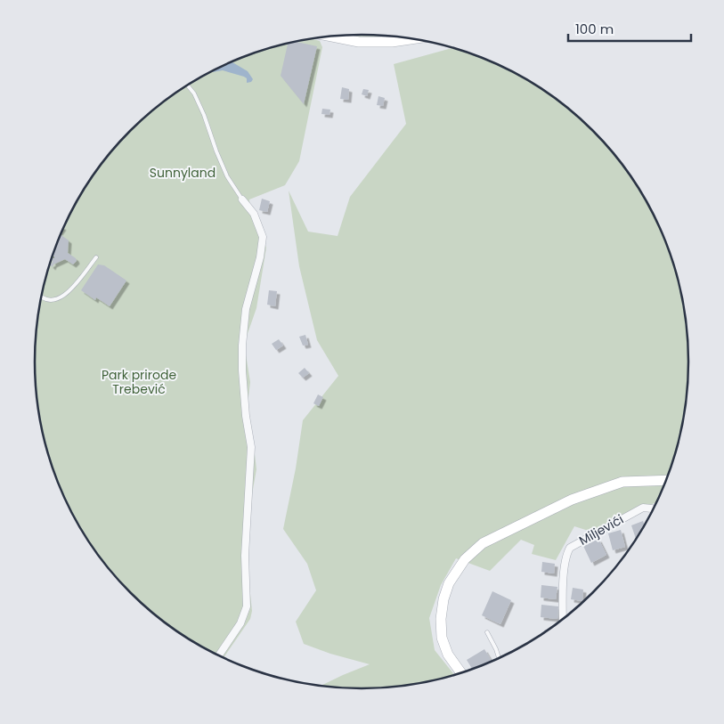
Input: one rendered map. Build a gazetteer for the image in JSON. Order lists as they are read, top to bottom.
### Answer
{
  "streets": {
    "street": ["Miljevići"]
  },
  "parks": ["Sunnyland", "Park prirode Trebević"],
  "scale_bar": "100 m"
}
